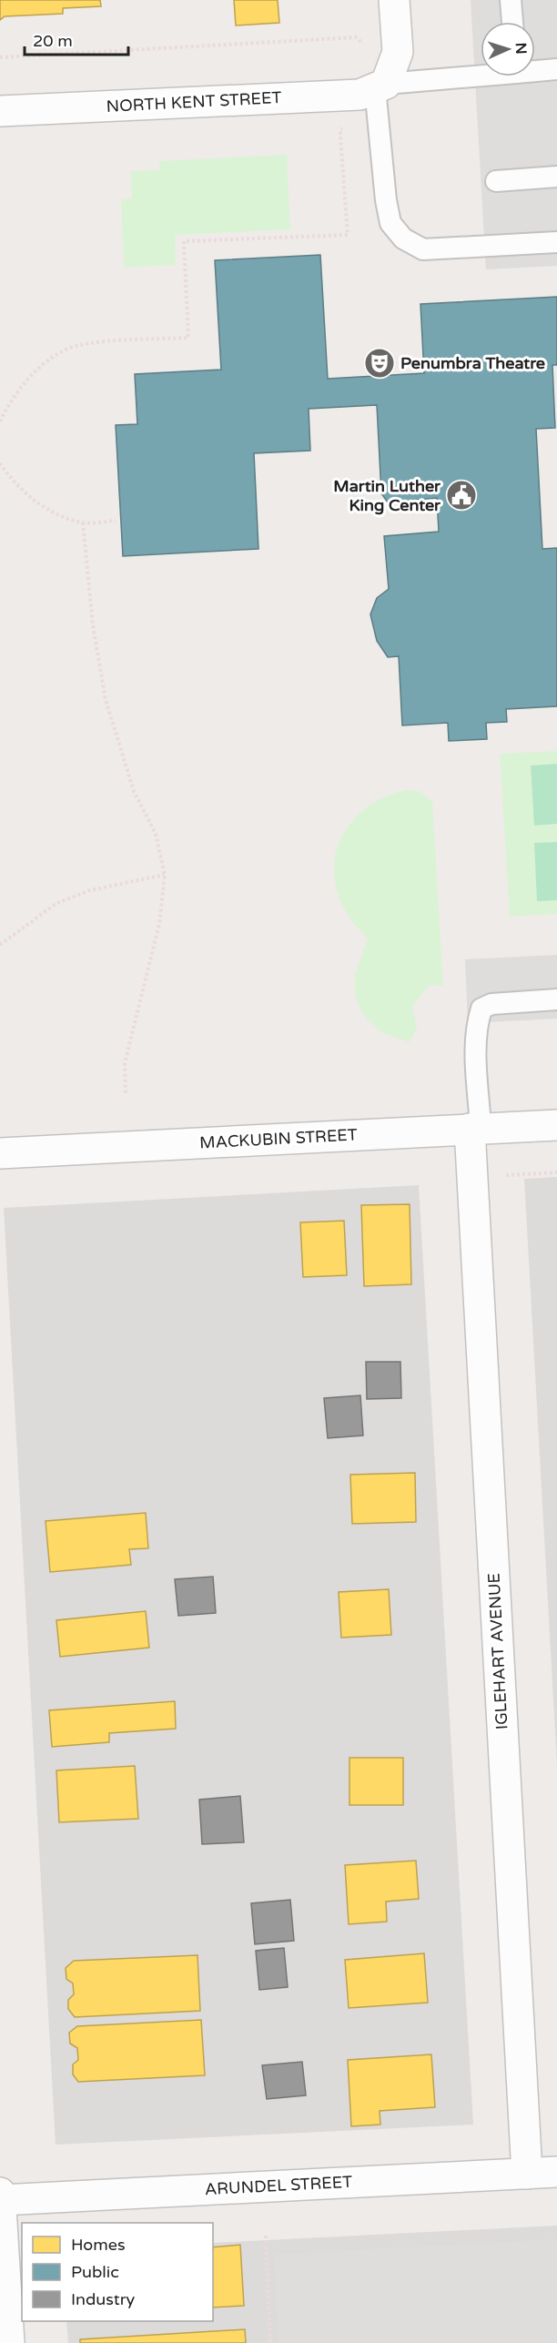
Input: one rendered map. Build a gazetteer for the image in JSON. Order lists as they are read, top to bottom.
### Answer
{
  "streets": {
    "street": [
      "NORTH KENT STREET",
      "MACKUBIN STREET",
      "IGLEHART AVENUE",
      "ARUNDEL STREET"
    ]
  },
  "crossings": [
    ["MACKUBIN STREET", "IGLEHART AVENUE"],
    ["IGLEHART AVENUE", "ARUNDEL STREET"]
  ],
  "places": {
    "theatre": ["Penumbra Theatre"],
    "public building": ["Martin Luther King Center"]
  },
  "legend": ["Homes", "Public", "Industry"],
  "scale_bar": "20 m",
  "north": "right"
}
